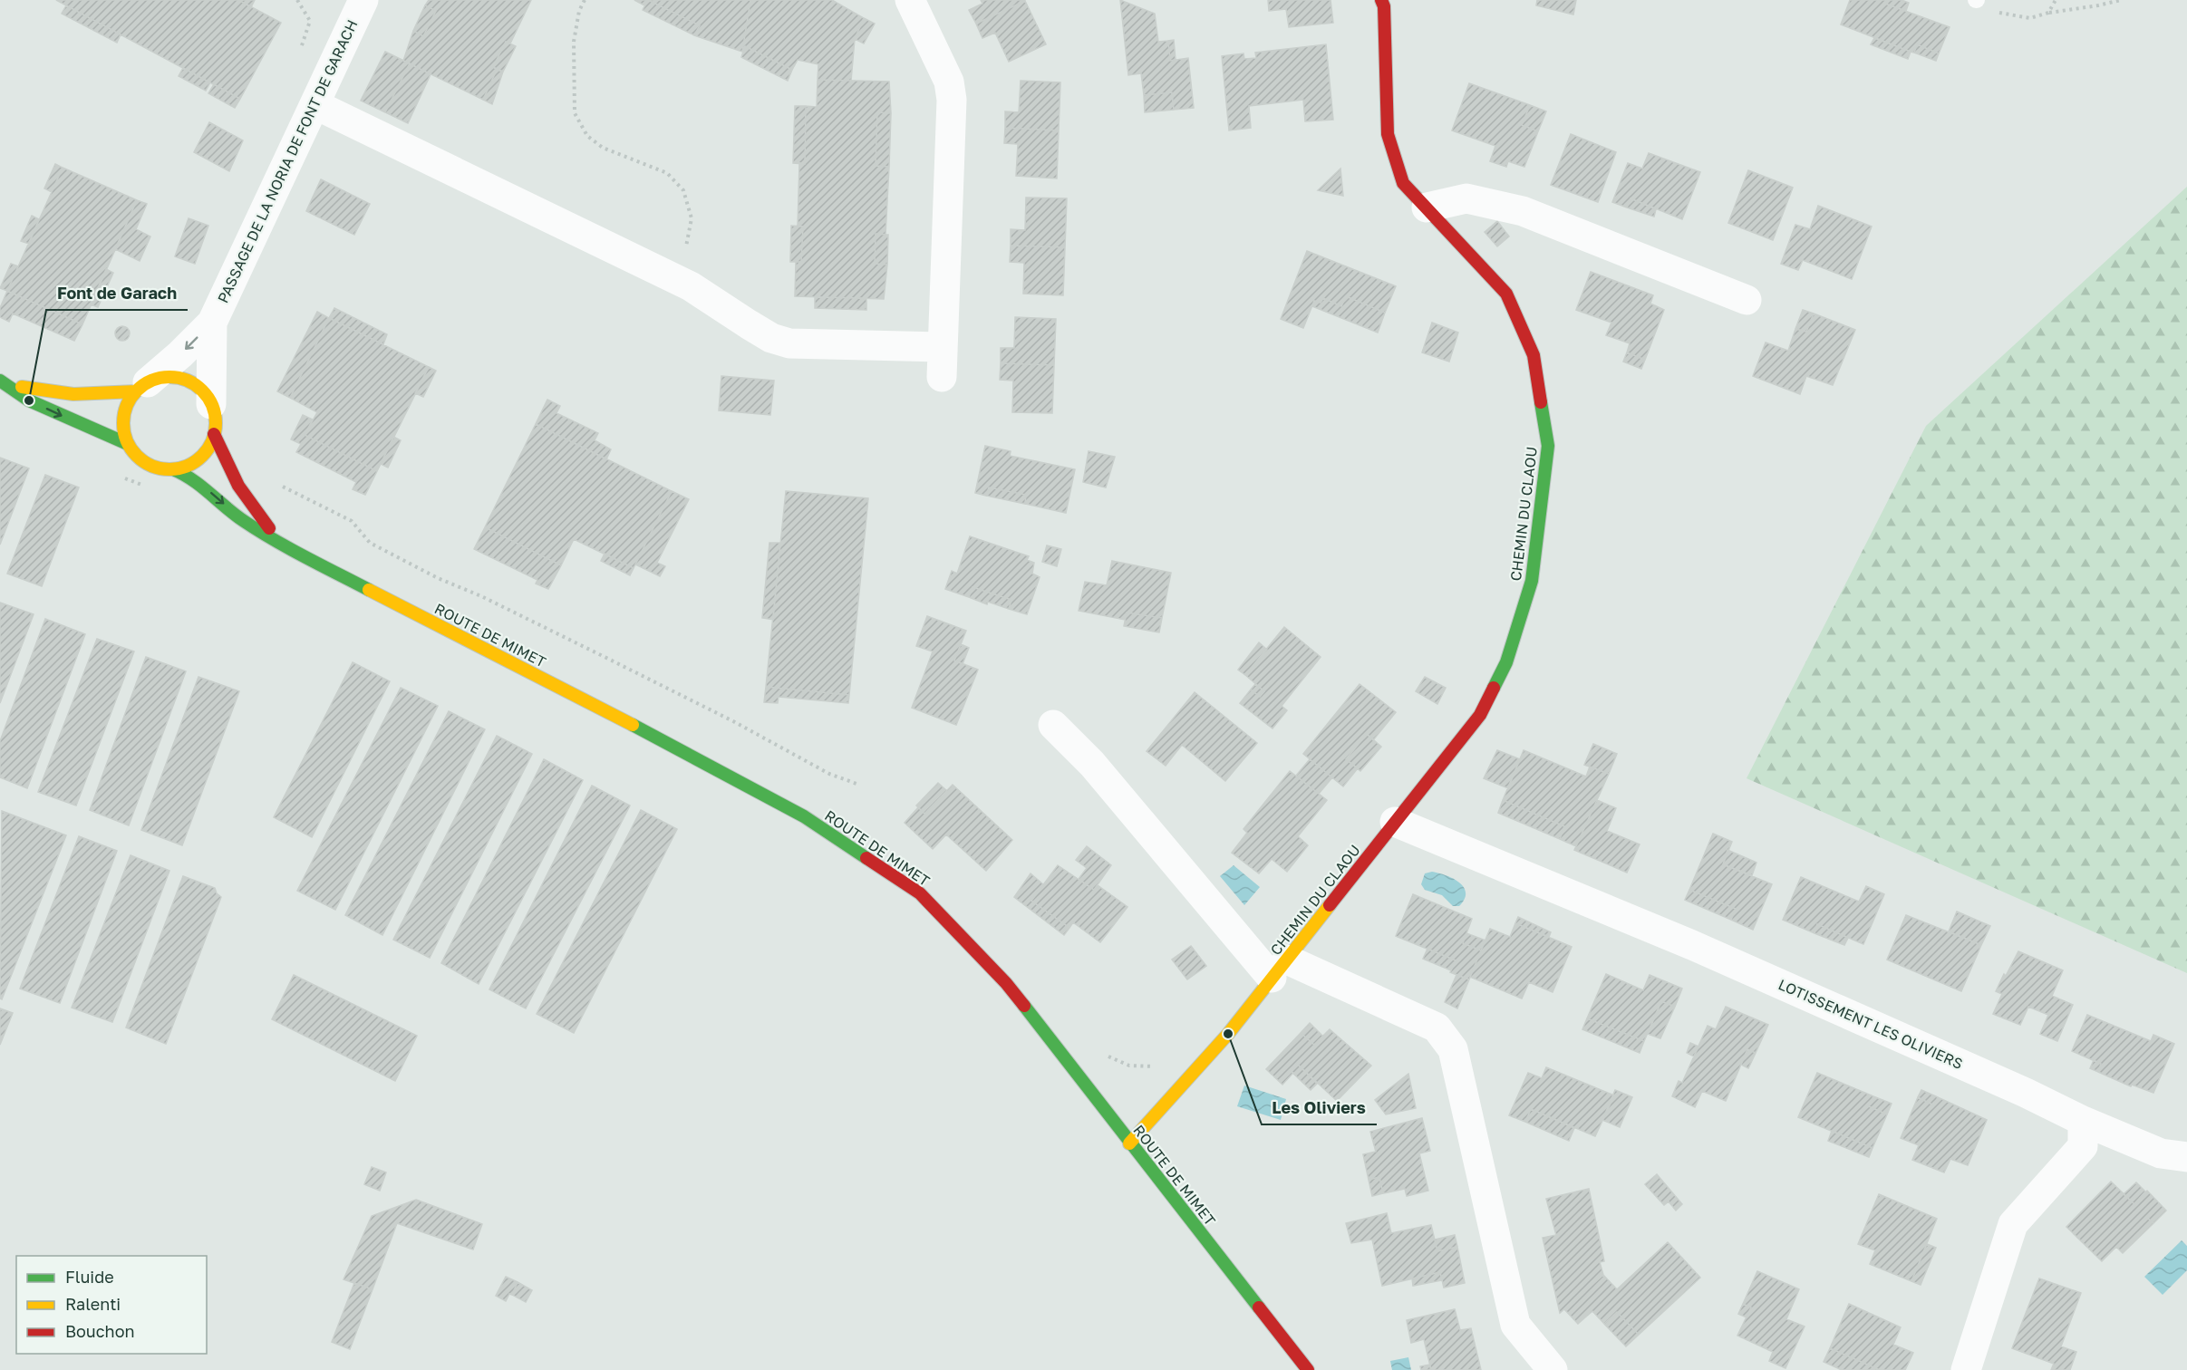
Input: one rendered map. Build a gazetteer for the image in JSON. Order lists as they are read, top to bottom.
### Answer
{
  "streets": {
    "street": [
      "PASSAGE DE LA NORIA DE FONT DE GARACH",
      "CHEMIN DU CLAOU",
      "ROUTE DE MIMET",
      "LOTISSEMENT LES OLIVIERS"
    ]
  },
  "crossings": [
    ["PASSAGE DE LA NORIA DE FONT DE GARACH", "ROUTE DE MIMET"],
    ["CHEMIN DU CLAOU", "ROUTE DE MIMET"],
    ["CHEMIN DU CLAOU", "LOTISSEMENT LES OLIVIERS"]
  ],
  "places": ["Font de Garach", "Les Oliviers"],
  "legend": ["Fluide", "Ralenti", "Bouchon"]
}
